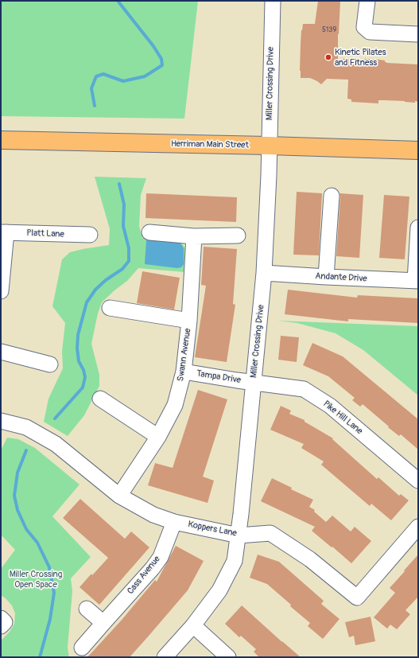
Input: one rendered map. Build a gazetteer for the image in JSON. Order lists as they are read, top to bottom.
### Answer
{
  "streets": {
    "main road": ["Herriman Main Street"],
    "street": [
      "Miller Crossing Drive",
      "Platt Lane",
      "Andante Drive",
      "Swann Avenue",
      "Tampa Drive",
      "Pike Hill Lane",
      "Koppers Lane",
      "Cass Avenue"
    ]
  },
  "crossings": [
    ["Miller Crossing Drive", "Herriman Main Street"],
    ["Miller Crossing Drive", "Andante Drive"],
    ["Miller Crossing Drive", "Tampa Drive"],
    ["Miller Crossing Drive", "Pike Hill Lane"],
    ["Miller Crossing Drive", "Koppers Lane"],
    ["Swann Avenue", "Tampa Drive"],
    ["Swann Avenue", "Koppers Lane"],
    ["Tampa Drive", "Pike Hill Lane"],
    ["Koppers Lane", "Cass Avenue"]
  ],
  "parks": ["Miller Crossing Open Space"],
  "places": ["Kinetic Pilates and Fitness"],
  "house_numbers": ["5139"]
}
